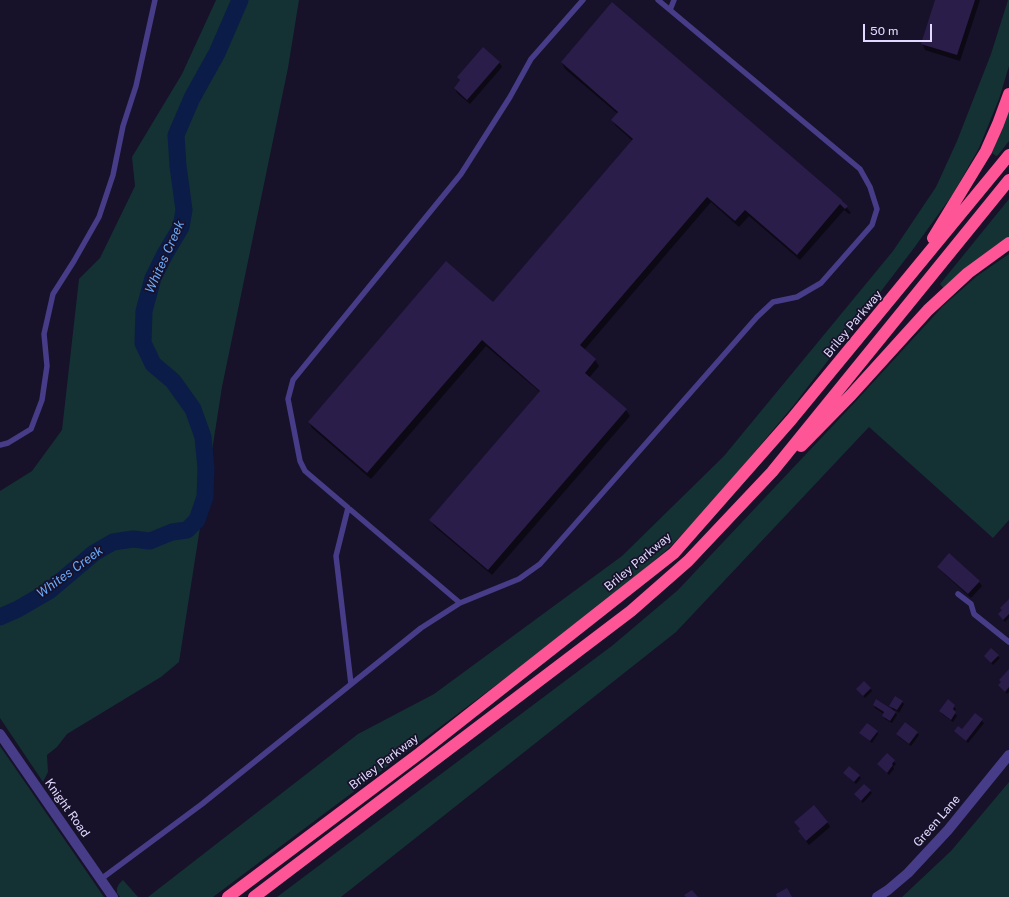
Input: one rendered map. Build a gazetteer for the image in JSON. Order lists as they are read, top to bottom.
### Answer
{
  "streets": {
    "highway": ["Briley Parkway"],
    "street": ["Knight Road", "Green Lane"]
  },
  "water": ["Whites Creek"],
  "scale_bar": "50 m"
}
